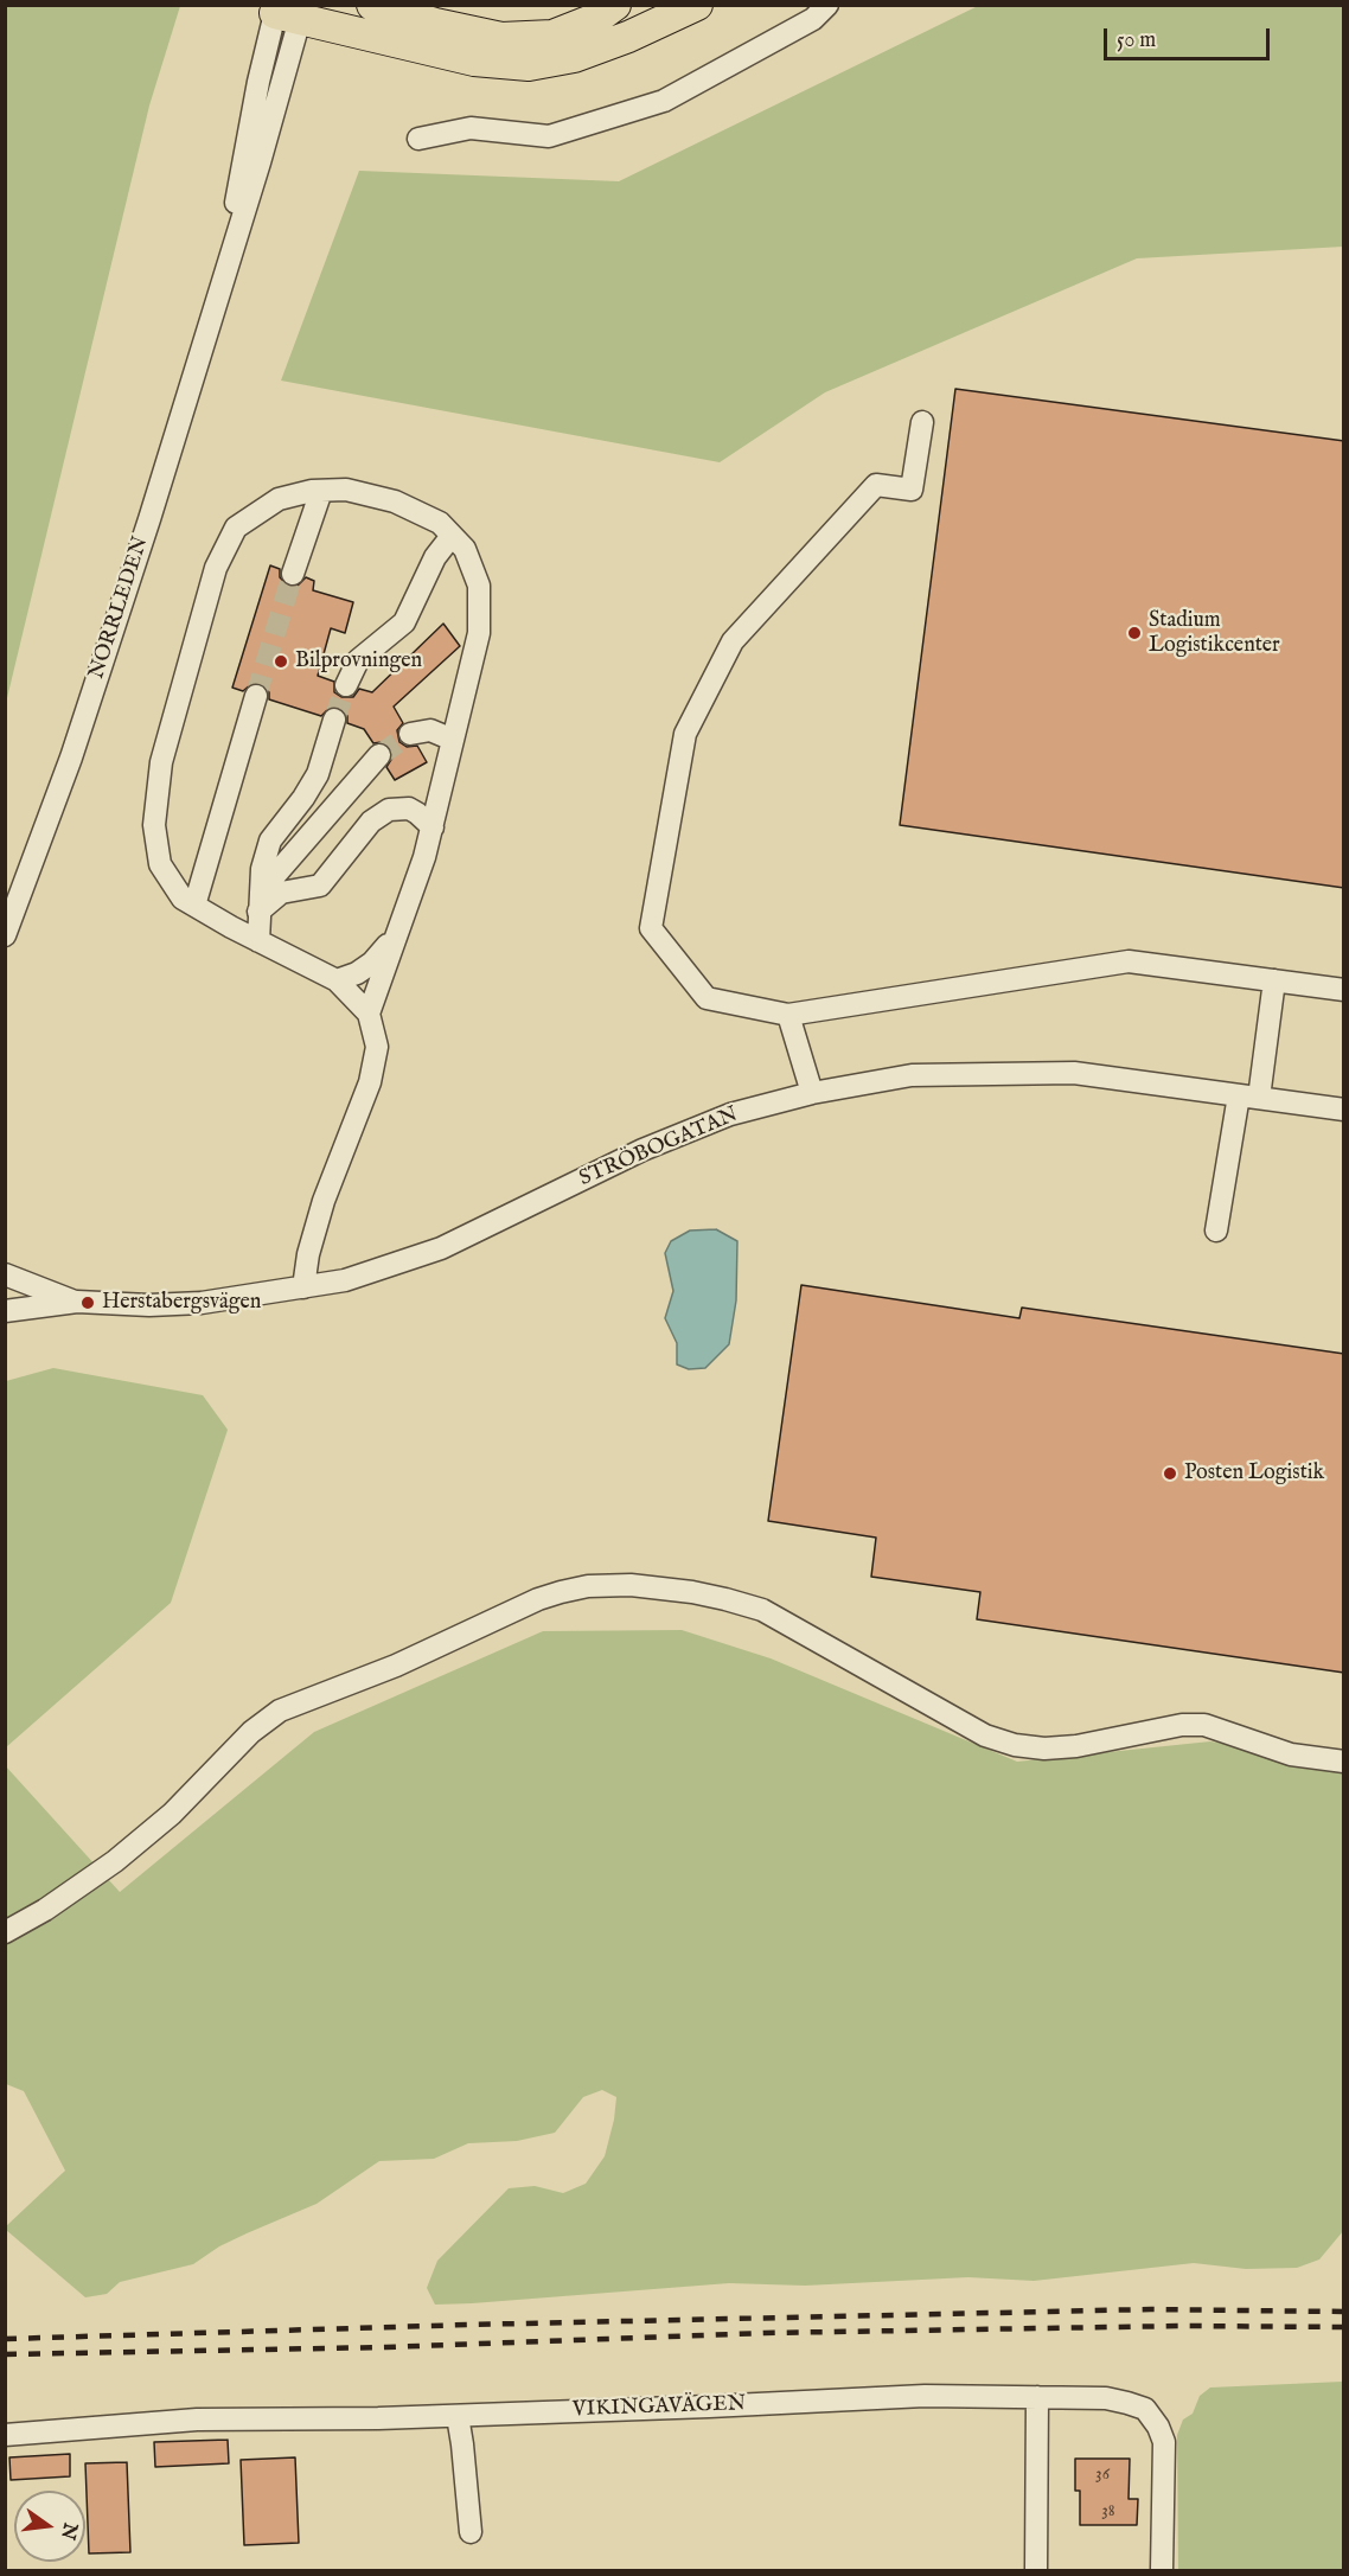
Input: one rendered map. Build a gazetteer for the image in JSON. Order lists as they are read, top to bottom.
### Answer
{
  "streets": {
    "street": ["NORRLEDEN", "STRÖBOGATAN", "VIKINGAVÄGEN"]
  },
  "places": [
    "Stadium Logistikcenter",
    "Bilprovningen",
    "Herstabergsvägen",
    "Posten Logistik"
  ],
  "house_numbers": ["36", "38"],
  "scale_bar": "50 m",
  "north": "right"
}
